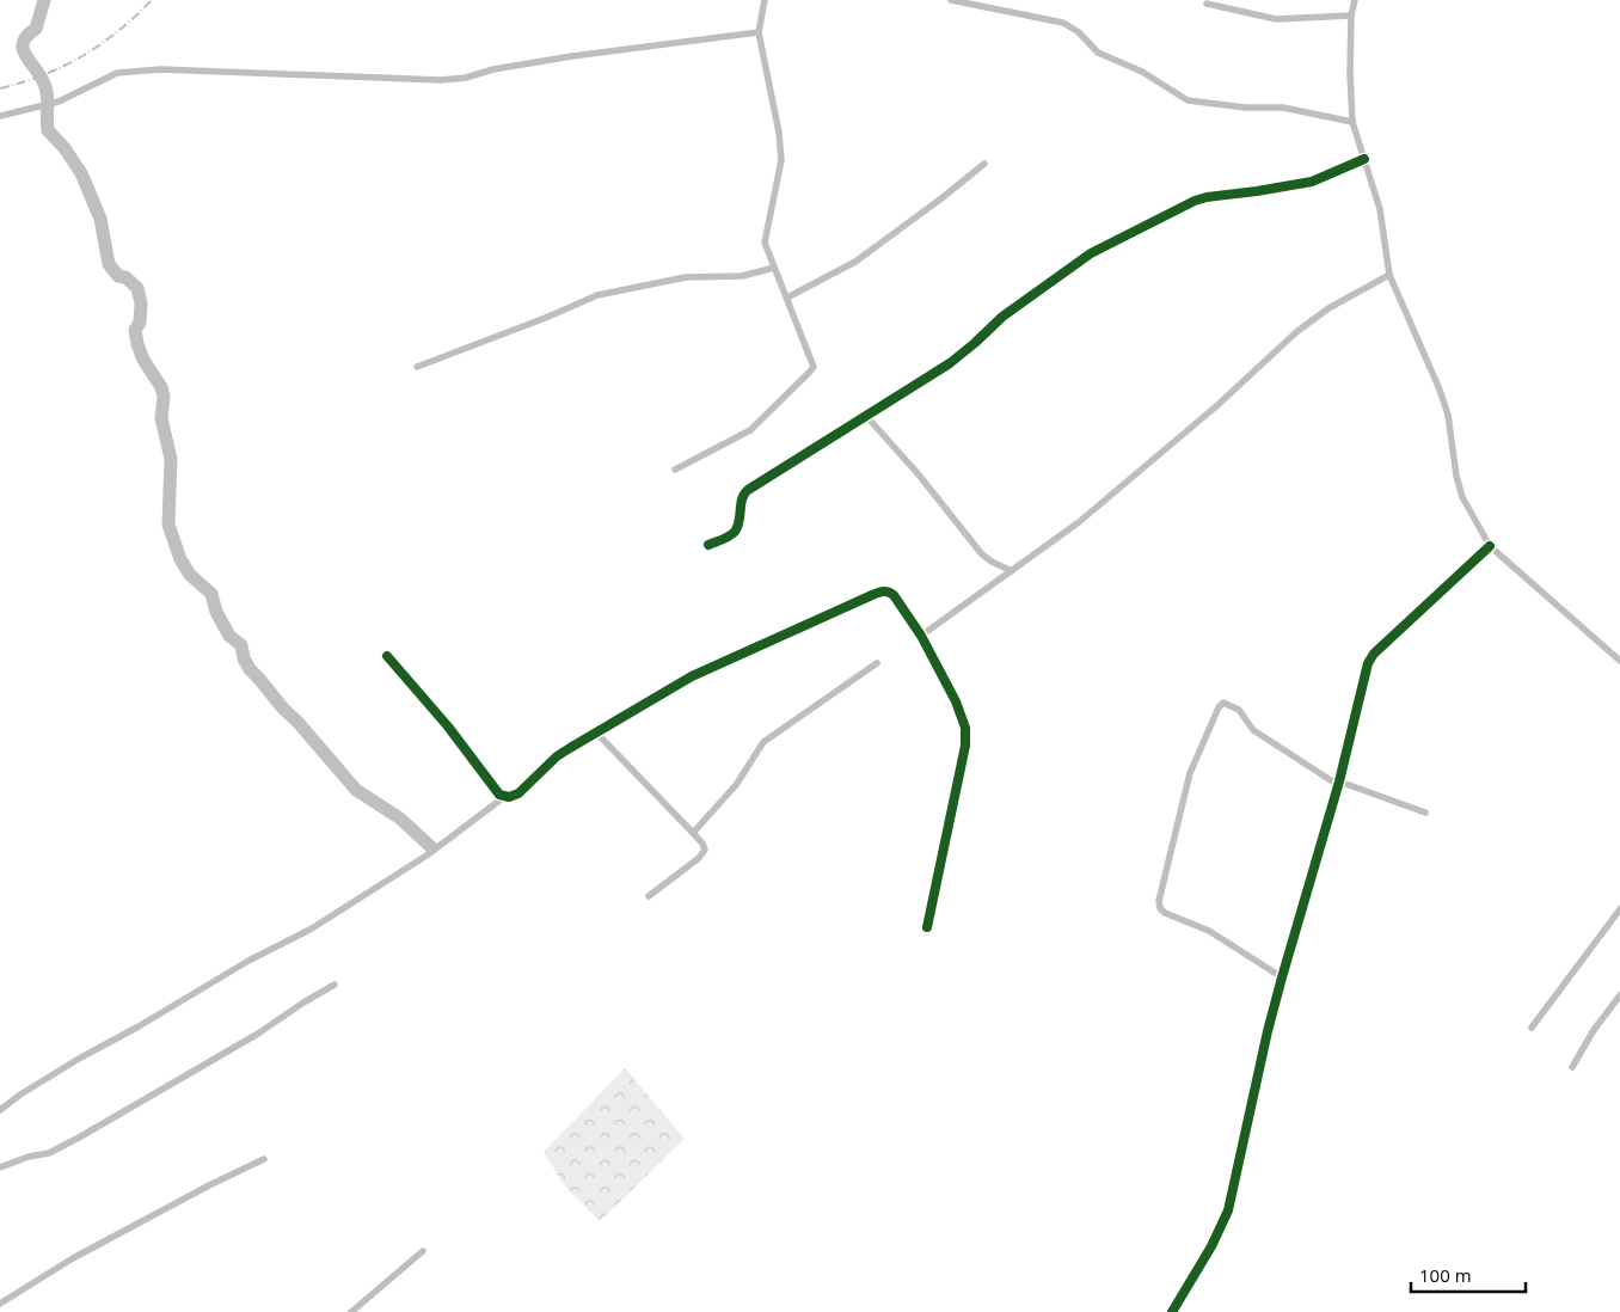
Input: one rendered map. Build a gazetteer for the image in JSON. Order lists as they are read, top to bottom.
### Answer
{
  "scale_bar": "100 m"
}
